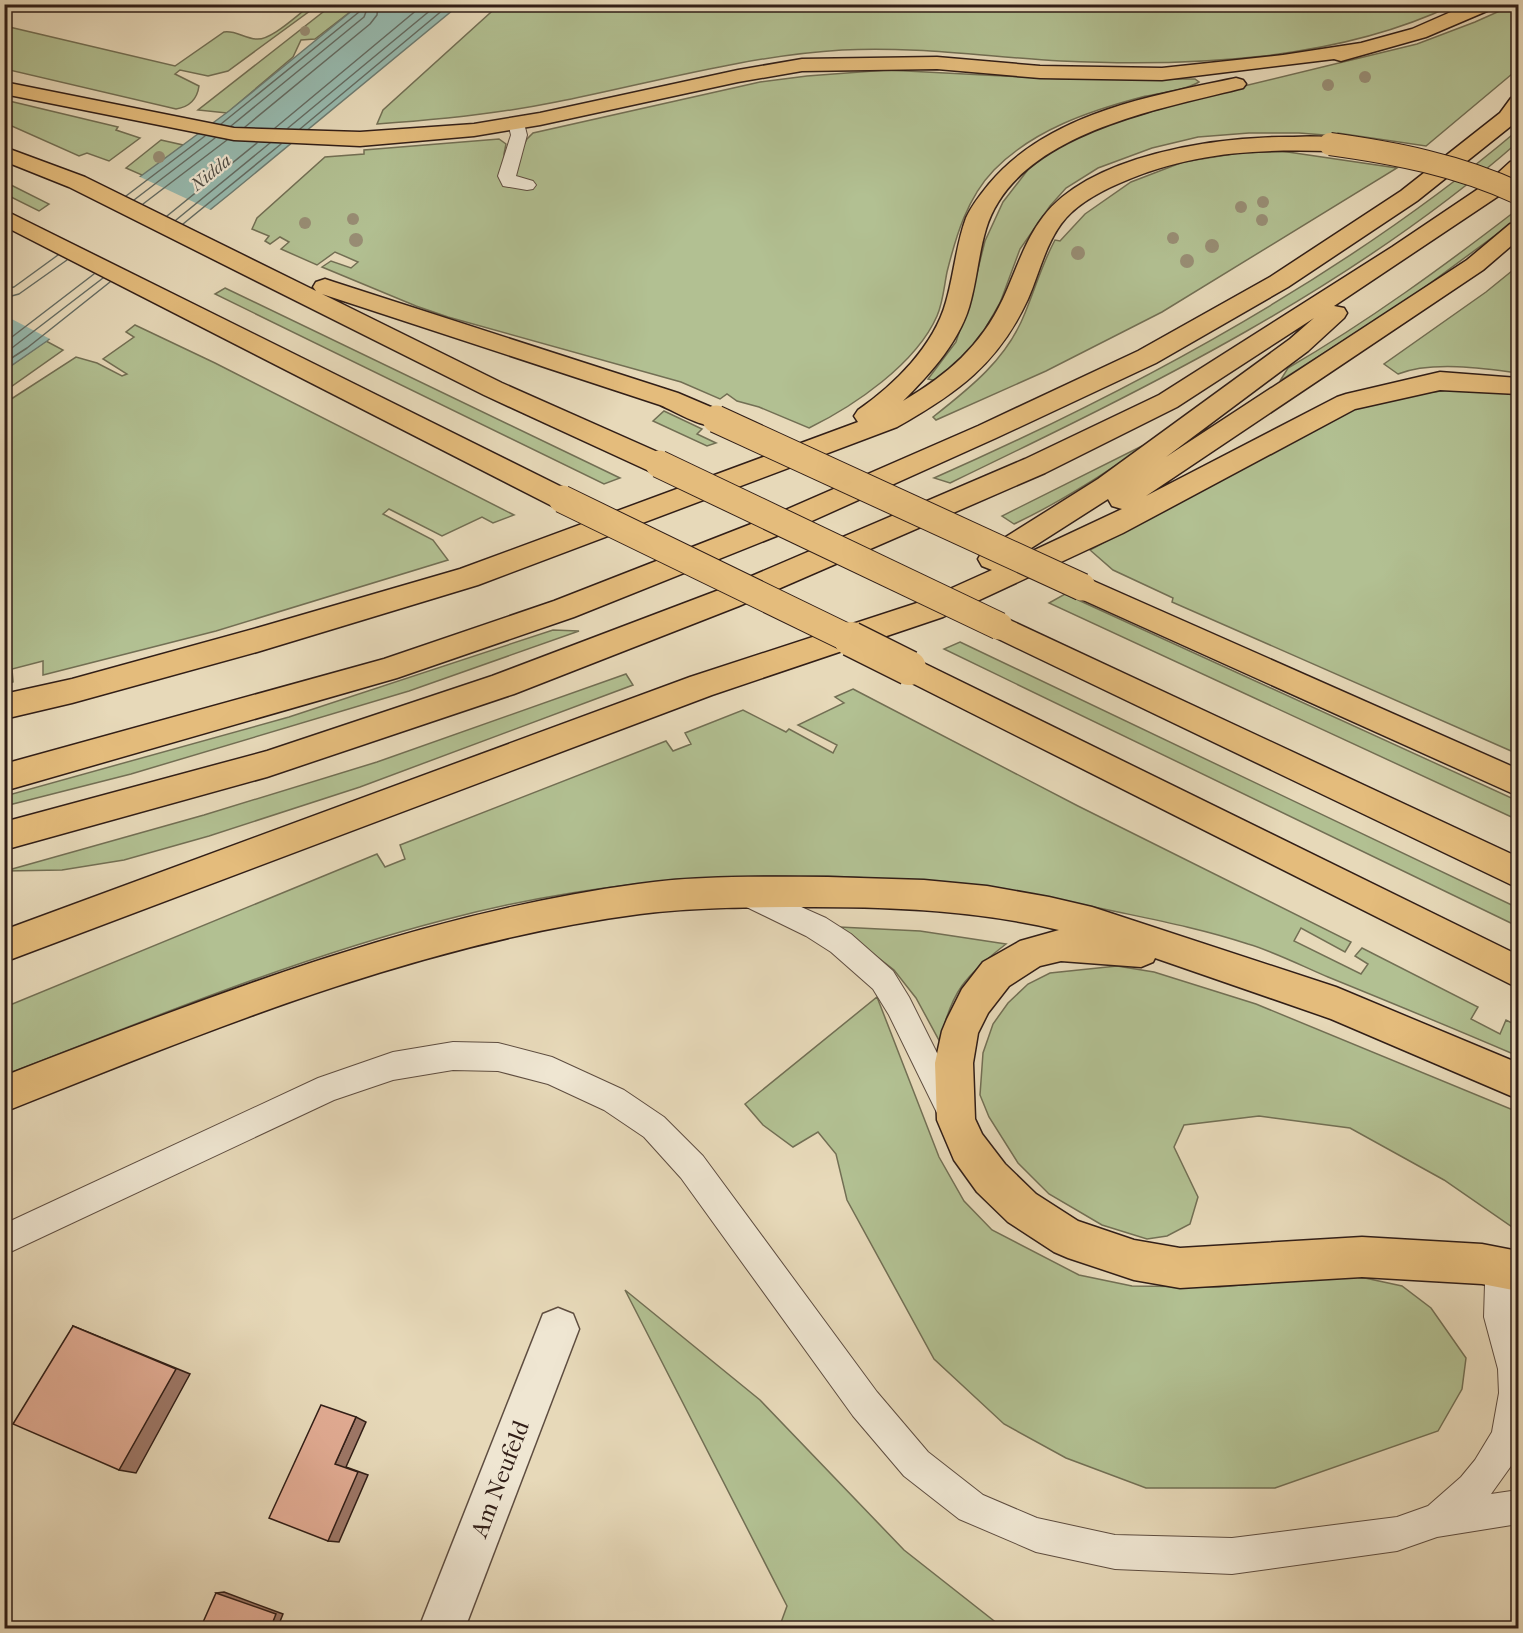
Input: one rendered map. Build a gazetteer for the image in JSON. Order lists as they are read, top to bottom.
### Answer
{
  "streets": {
    "street": ["Am Neufeld"]
  },
  "water": ["Nidda"]
}
